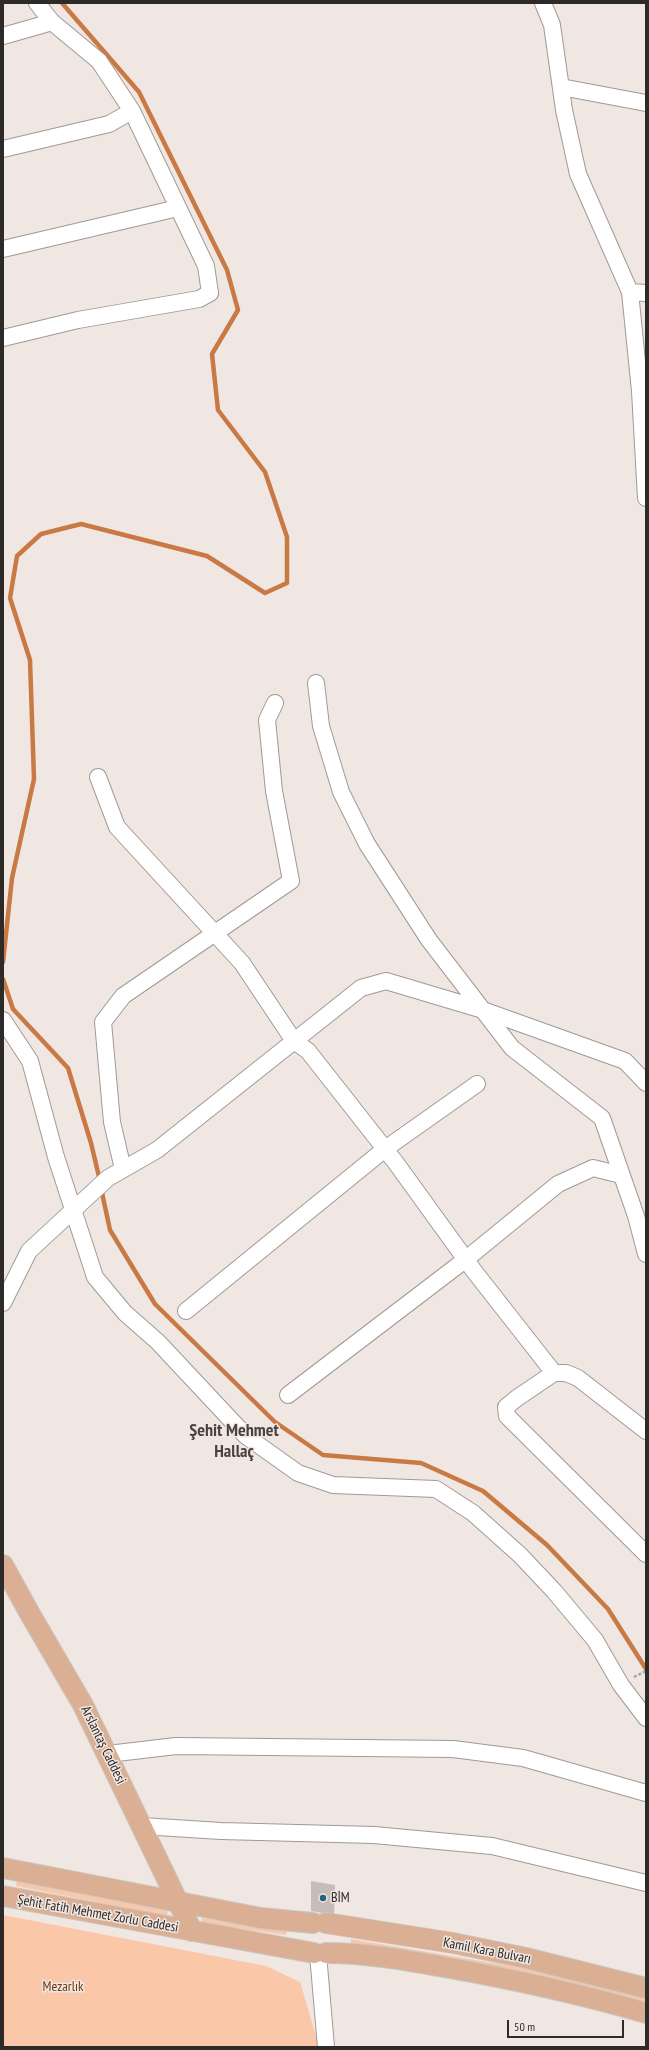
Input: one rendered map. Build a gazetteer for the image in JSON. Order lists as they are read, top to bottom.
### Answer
{
  "streets": {
    "main road": ["Arslantaş Caddesi", "Şehit Fatih Mehmet Zorlu Caddesi", "Kamil Kara Bulvarı"]
  },
  "crossings": [
    ["Arslantaş Caddesi", "Şehit Fatih Mehmet Zorlu Caddesi"],
    ["Arslantaş Caddesi", "Kamil Kara Bulvarı"],
    ["Şehit Fatih Mehmet Zorlu Caddesi", "Kamil Kara Bulvarı"]
  ],
  "districts": ["Şehit Mehmet Hallaç"],
  "parks": ["Mezarlık"],
  "places": ["BİM"],
  "scale_bar": "50 m"
}
